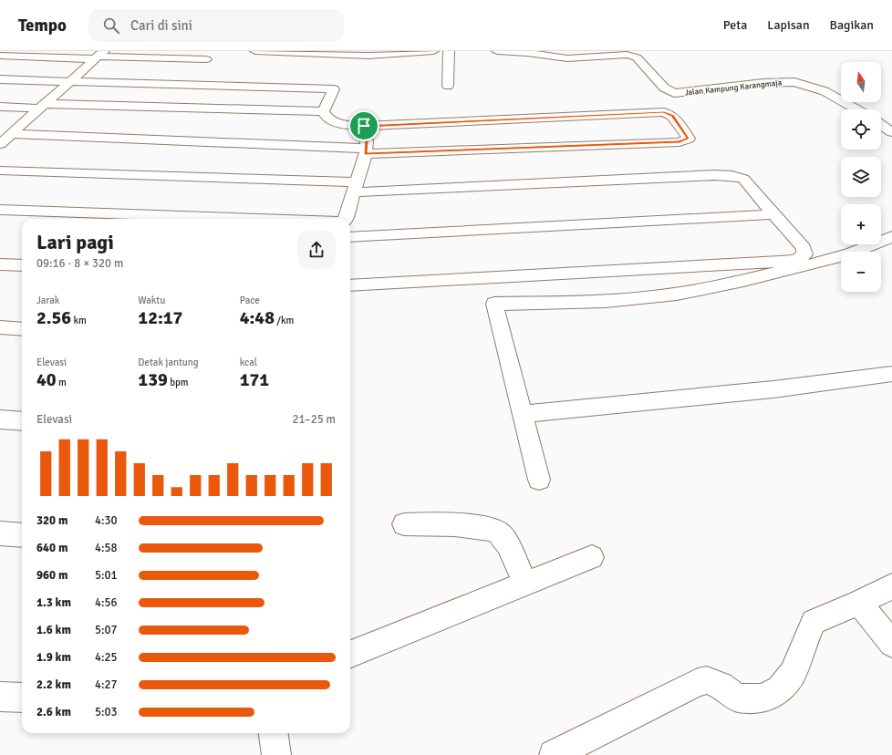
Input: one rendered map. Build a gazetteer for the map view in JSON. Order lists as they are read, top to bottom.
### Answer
{
  "streets": {
    "street": ["Jalan Kampung Karangmaja"]
  },
  "north": "top",
  "page": {
    "header": "Tempo",
    "search": "Cari di sini",
    "nav": ["Peta", "Lapisan", "Bagikan"],
    "map_buttons": ["+", "−"],
    "heading": ["Lari pagi", "09:16 · 8 × 320 m"],
    "stats": [
      ["Jarak", "2.56 km"],
      ["Waktu", "12:17"],
      ["Pace", "4:48 /km"],
      ["Elevasi", "40 m"],
      ["Detak jantung", "139 bpm"],
      ["kcal", "171"]
    ],
    "chart": ["Elevasi", "21–25 m"],
    "list": [
      {
        "name": "320 m",
        "note": "4:30"
      },
      {
        "name": "640 m",
        "note": "4:58"
      },
      {
        "name": "960 m",
        "note": "5:01"
      },
      {
        "name": "1.3 km",
        "note": "4:56"
      },
      {
        "name": "1.6 km",
        "note": "5:07"
      },
      {
        "name": "1.9 km",
        "note": "4:25"
      },
      {
        "name": "2.2 km",
        "note": "4:27"
      },
      {
        "name": "2.6 km",
        "note": "5:03"
      }
    ]
  }
}
